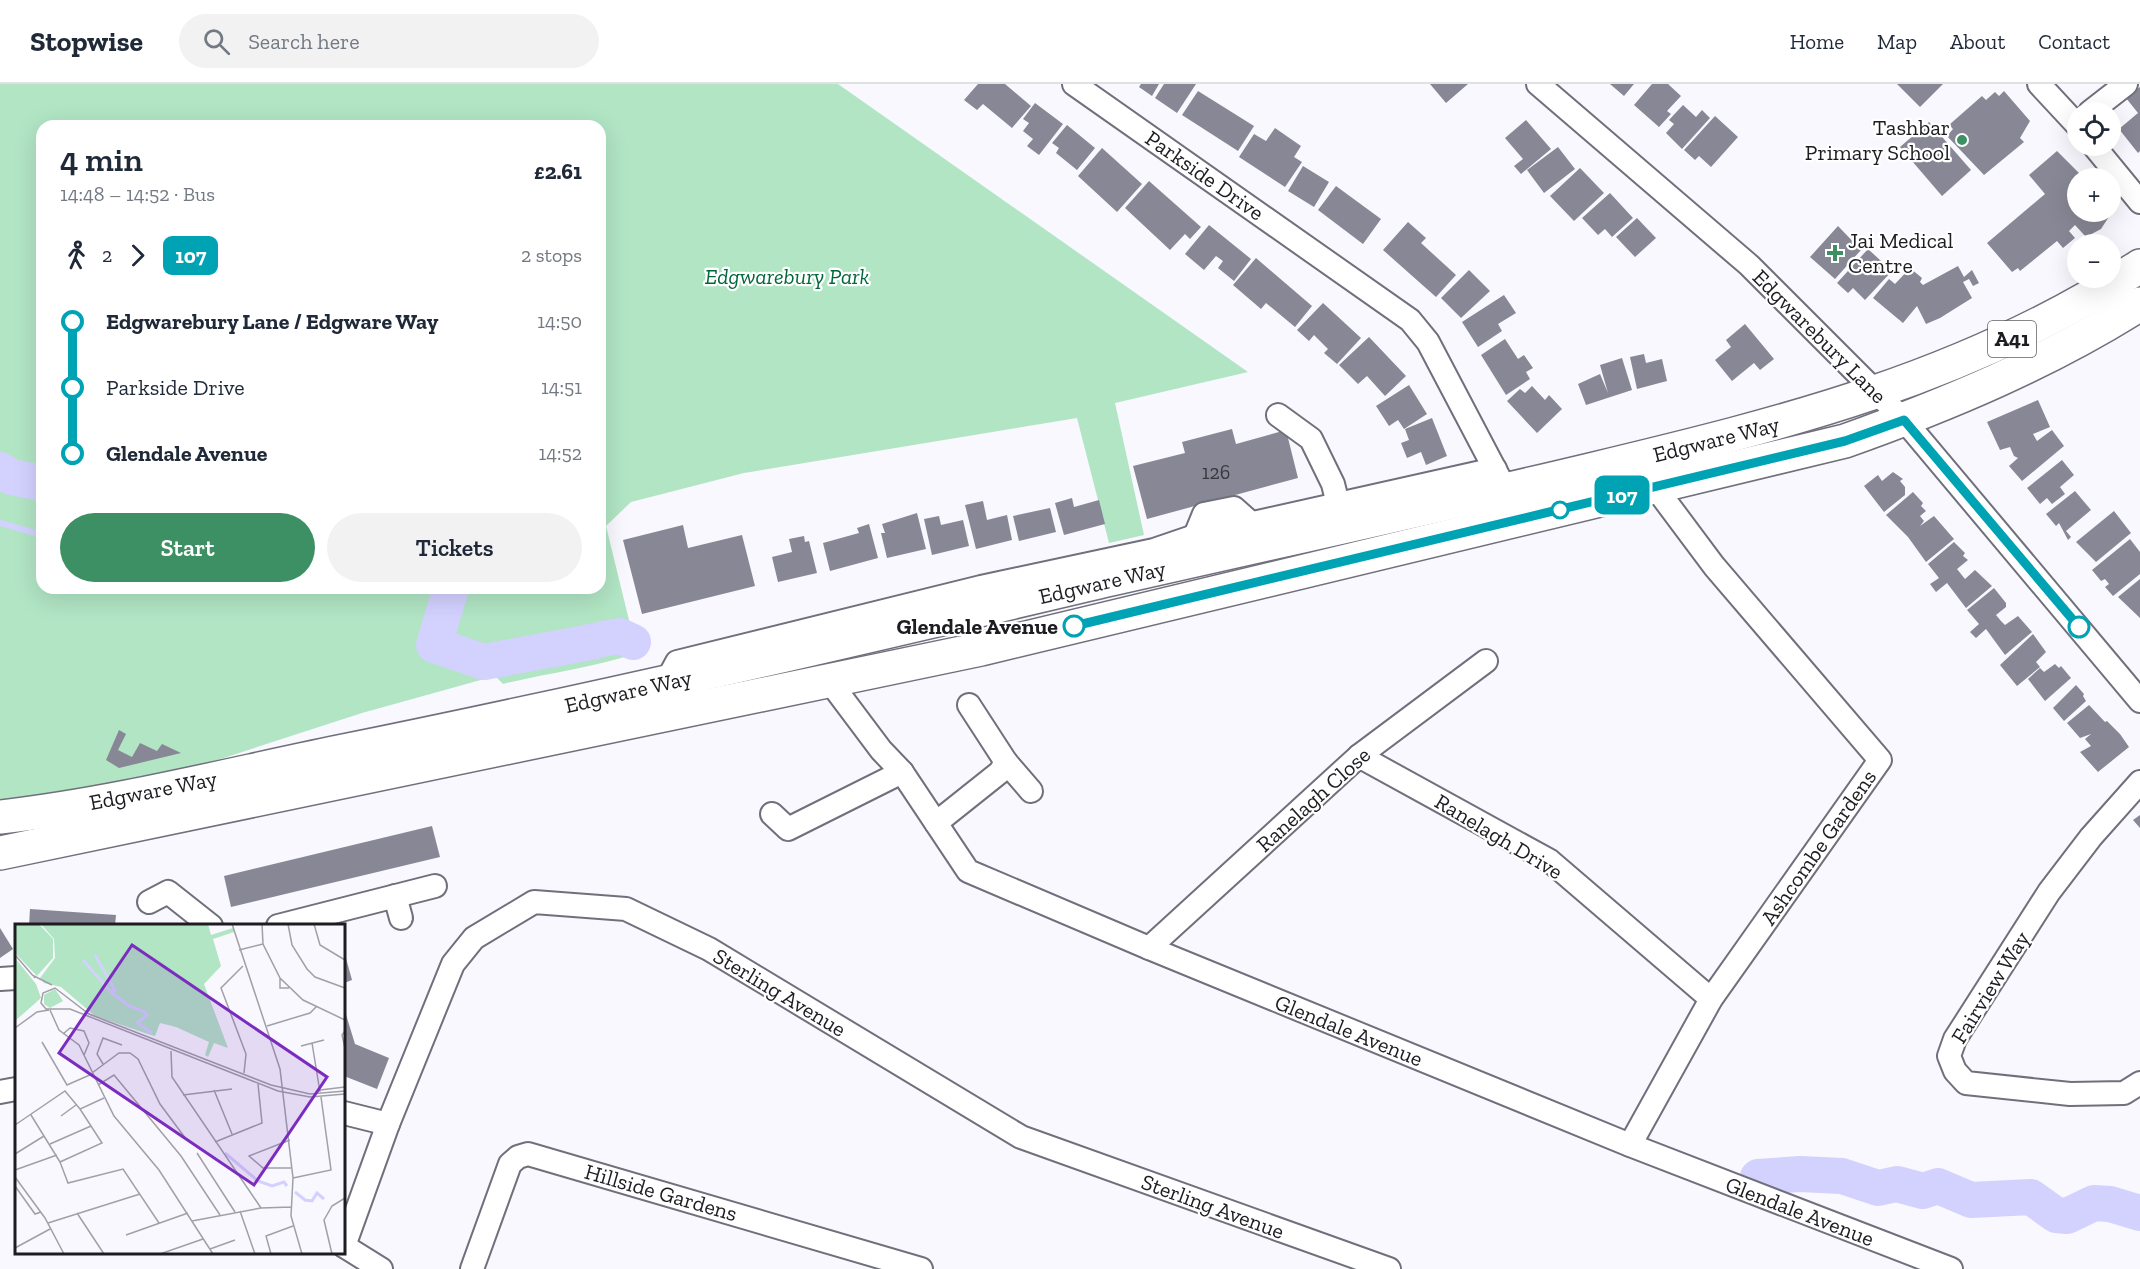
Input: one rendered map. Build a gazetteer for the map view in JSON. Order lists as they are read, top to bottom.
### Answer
{
  "streets": {
    "highway": ["A41", "Edgware Way"],
    "street": [
      "Parkside Drive",
      "Edgwarebury Lane",
      "Ranelagh Close",
      "Ranelagh Drive",
      "Ashcombe Gardens",
      "Fairview Way",
      "Sterling Avenue",
      "Glendale Avenue",
      "Hillside Gardens"
    ]
  },
  "crossings": [
    ["Parkside Drive", "Edgware Way"],
    ["Edgwarebury Lane", "Edgware Way"],
    ["Edgware Way", "Ashcombe Gardens"],
    ["Edgware Way", "Glendale Avenue"],
    ["Ranelagh Close", "Ranelagh Drive"],
    ["Ranelagh Close", "Glendale Avenue"],
    ["Ranelagh Drive", "Ashcombe Gardens"],
    ["Ashcombe Gardens", "Glendale Avenue"]
  ],
  "parks": ["Edgwarebury Park"],
  "places": {
    "other": ["Tashbar Primary School", "Glendale Avenue"],
    "health": ["Jai Medical Centre"]
  },
  "lines": ["bus line 107"],
  "house_numbers": ["126"],
  "page": {
    "header": "Stopwise",
    "search": "Search here",
    "nav": [
      "Home",
      "Map",
      "About",
      "Contact"
    ],
    "on_map": "107",
    "map_buttons": ["+", "−"],
    "heading": ["4 min", "14:48 – 14:52 · Bus", "£2.61"],
    "legs": ["2", "107", "2 stops"],
    "list": [
      {
        "name": "Edgwarebury Lane / Edgware Way",
        "value": "14:50"
      },
      {
        "name": "Parkside Drive",
        "value": "14:51"
      },
      {
        "name": "Glendale Avenue",
        "value": "14:52"
      }
    ],
    "buttons": ["Start", "Tickets"]
  }
}
